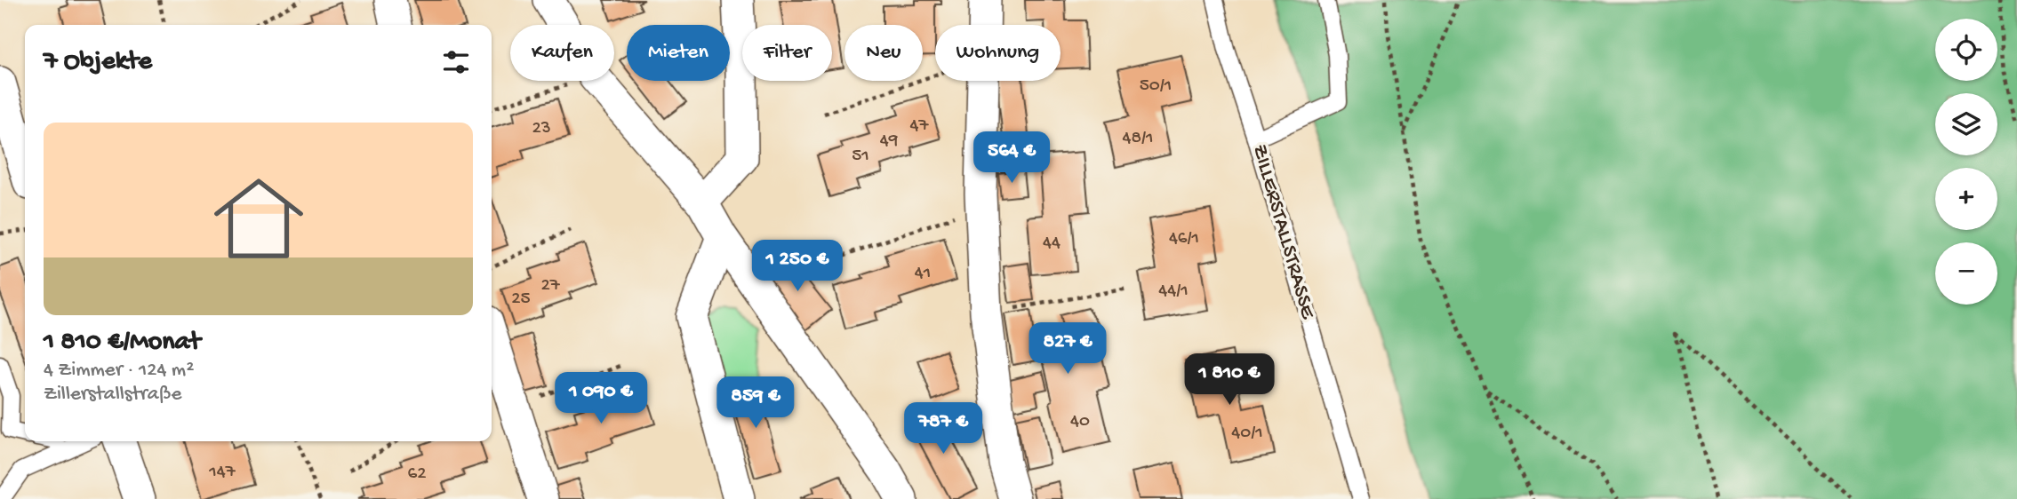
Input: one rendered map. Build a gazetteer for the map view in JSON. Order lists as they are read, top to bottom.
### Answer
{
  "streets": {
    "lane": ["ZILLERSTALLSTRASSE"]
  },
  "house_numbers": [
    "50/1",
    "47",
    "23",
    "48/1",
    "49",
    "51",
    "46/1",
    "44",
    "41",
    "27",
    "44/1",
    "25",
    "40",
    "40/1",
    "147",
    "62"
  ],
  "page": {
    "map_buttons": ["+", "−"],
    "chip": [
      "Kaufen",
      "Mieten",
      "Filter",
      "Neu",
      "Wohnung"
    ],
    "heading": "7 Objekte",
    "list": [
      {
        "name": "1 810 €/Monat",
        "note": "4 Zimmer · 124 m² · Zillerstallstraße"
      }
    ],
    "price": [
      "564 €",
      "1 250 €",
      "827 €",
      "1 810 €",
      "1 090 €",
      "859 €",
      "787 €"
    ]
  }
}
